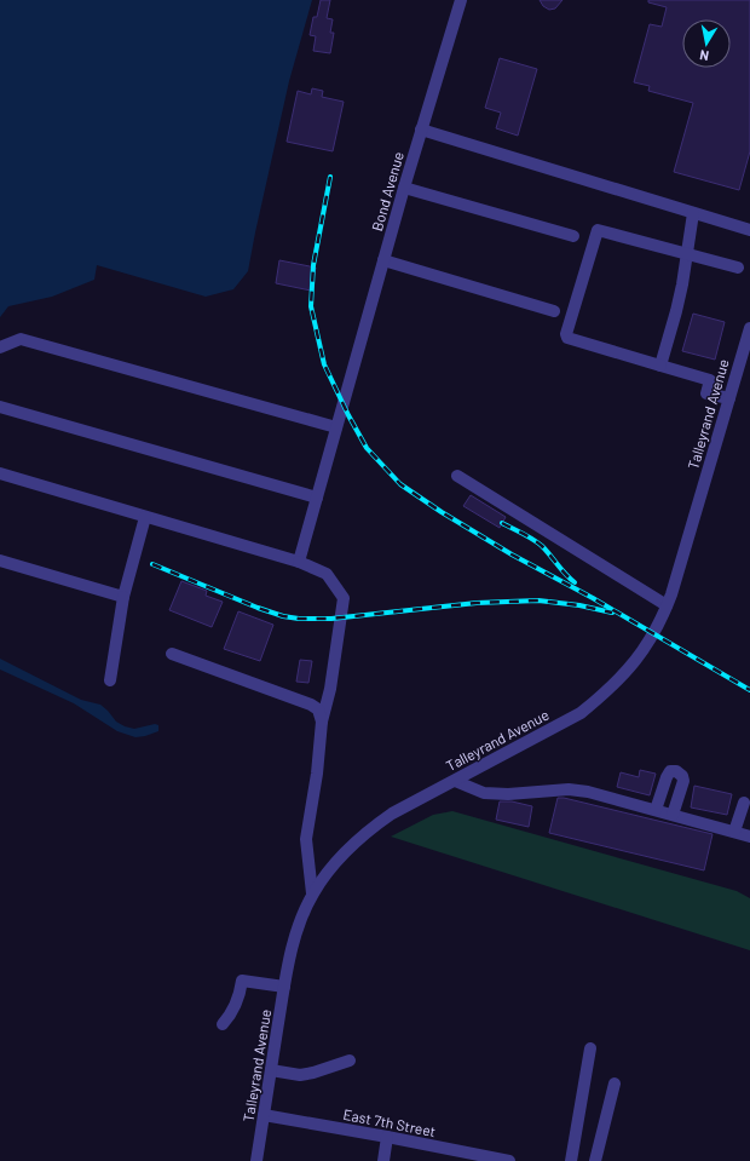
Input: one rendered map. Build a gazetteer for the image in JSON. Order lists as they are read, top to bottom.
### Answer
{
  "streets": {
    "street": ["Bond Avenue", "Talleyrand Avenue", "East 7th Street"]
  },
  "crossings": [
    ["Talleyrand Avenue", "East 7th Street"]
  ],
  "north": "bottom"
}
